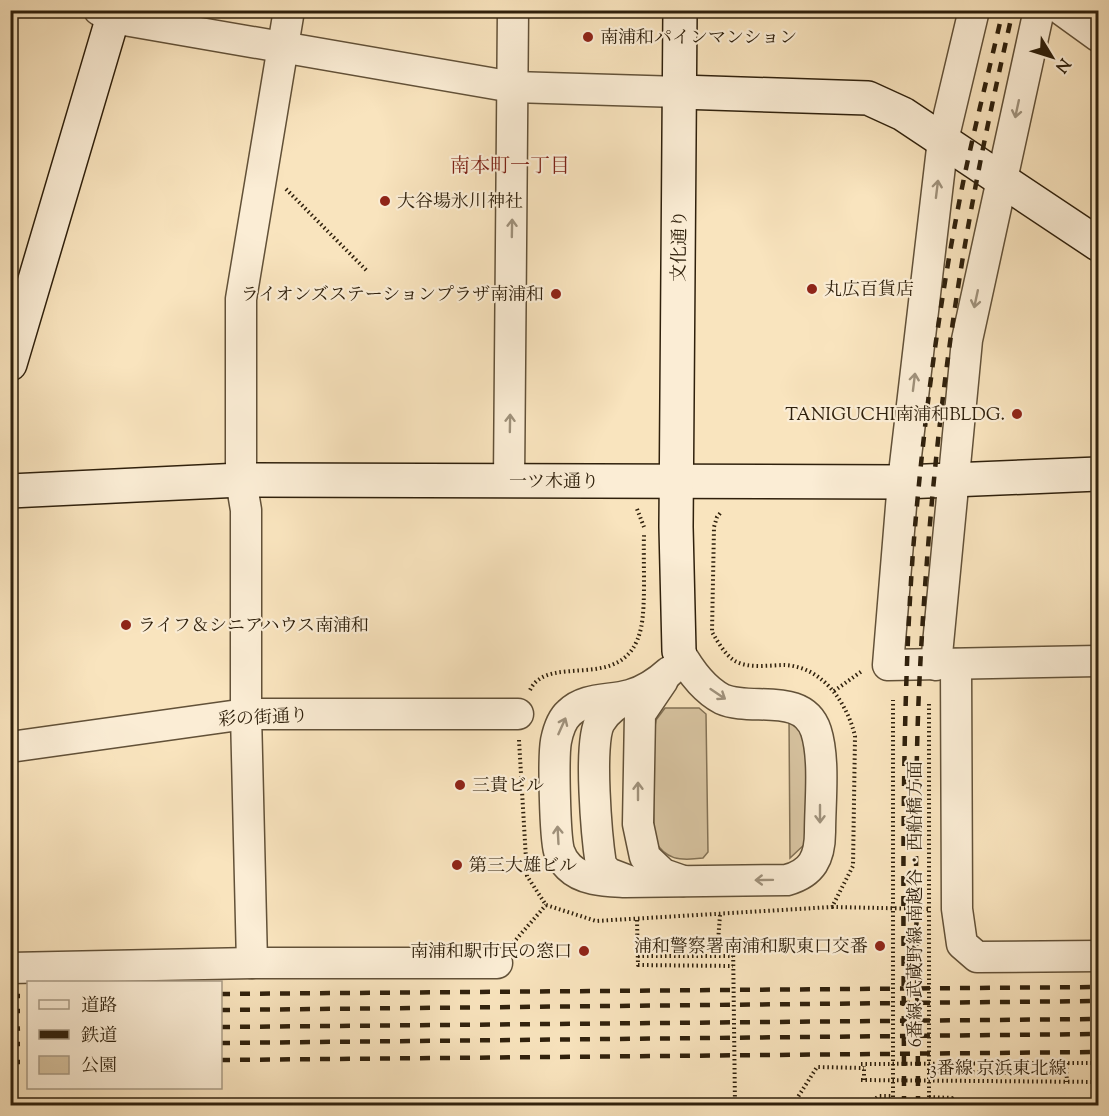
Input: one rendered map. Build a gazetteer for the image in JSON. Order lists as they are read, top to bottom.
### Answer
{
  "streets": {
    "street": ["文化通り", "一ツ木通り", "彩の街通り"],
    "path": ["6番線 武蔵野線 南越谷・西船橋方面", "3番線 京浜東北線"]
  },
  "crossings": [
    ["文化通り", "一ツ木通り"]
  ],
  "districts": ["南本町一丁目"],
  "places": [
    "南浦和パインマンション",
    "大谷場氷川神社",
    "丸広百貨店",
    "ライオンズステーションプラザ南浦和",
    "TANIGUCHI南浦和BLDG.",
    "ライフ＆シニアハウス南浦和",
    "三貴ビル",
    "第三大雄ビル",
    "浦和警察署南浦和駅東口交番",
    "南浦和駅市民の窓口"
  ],
  "legend": ["道路", "鉄道", "公園"],
  "north": "bottom right"
}
